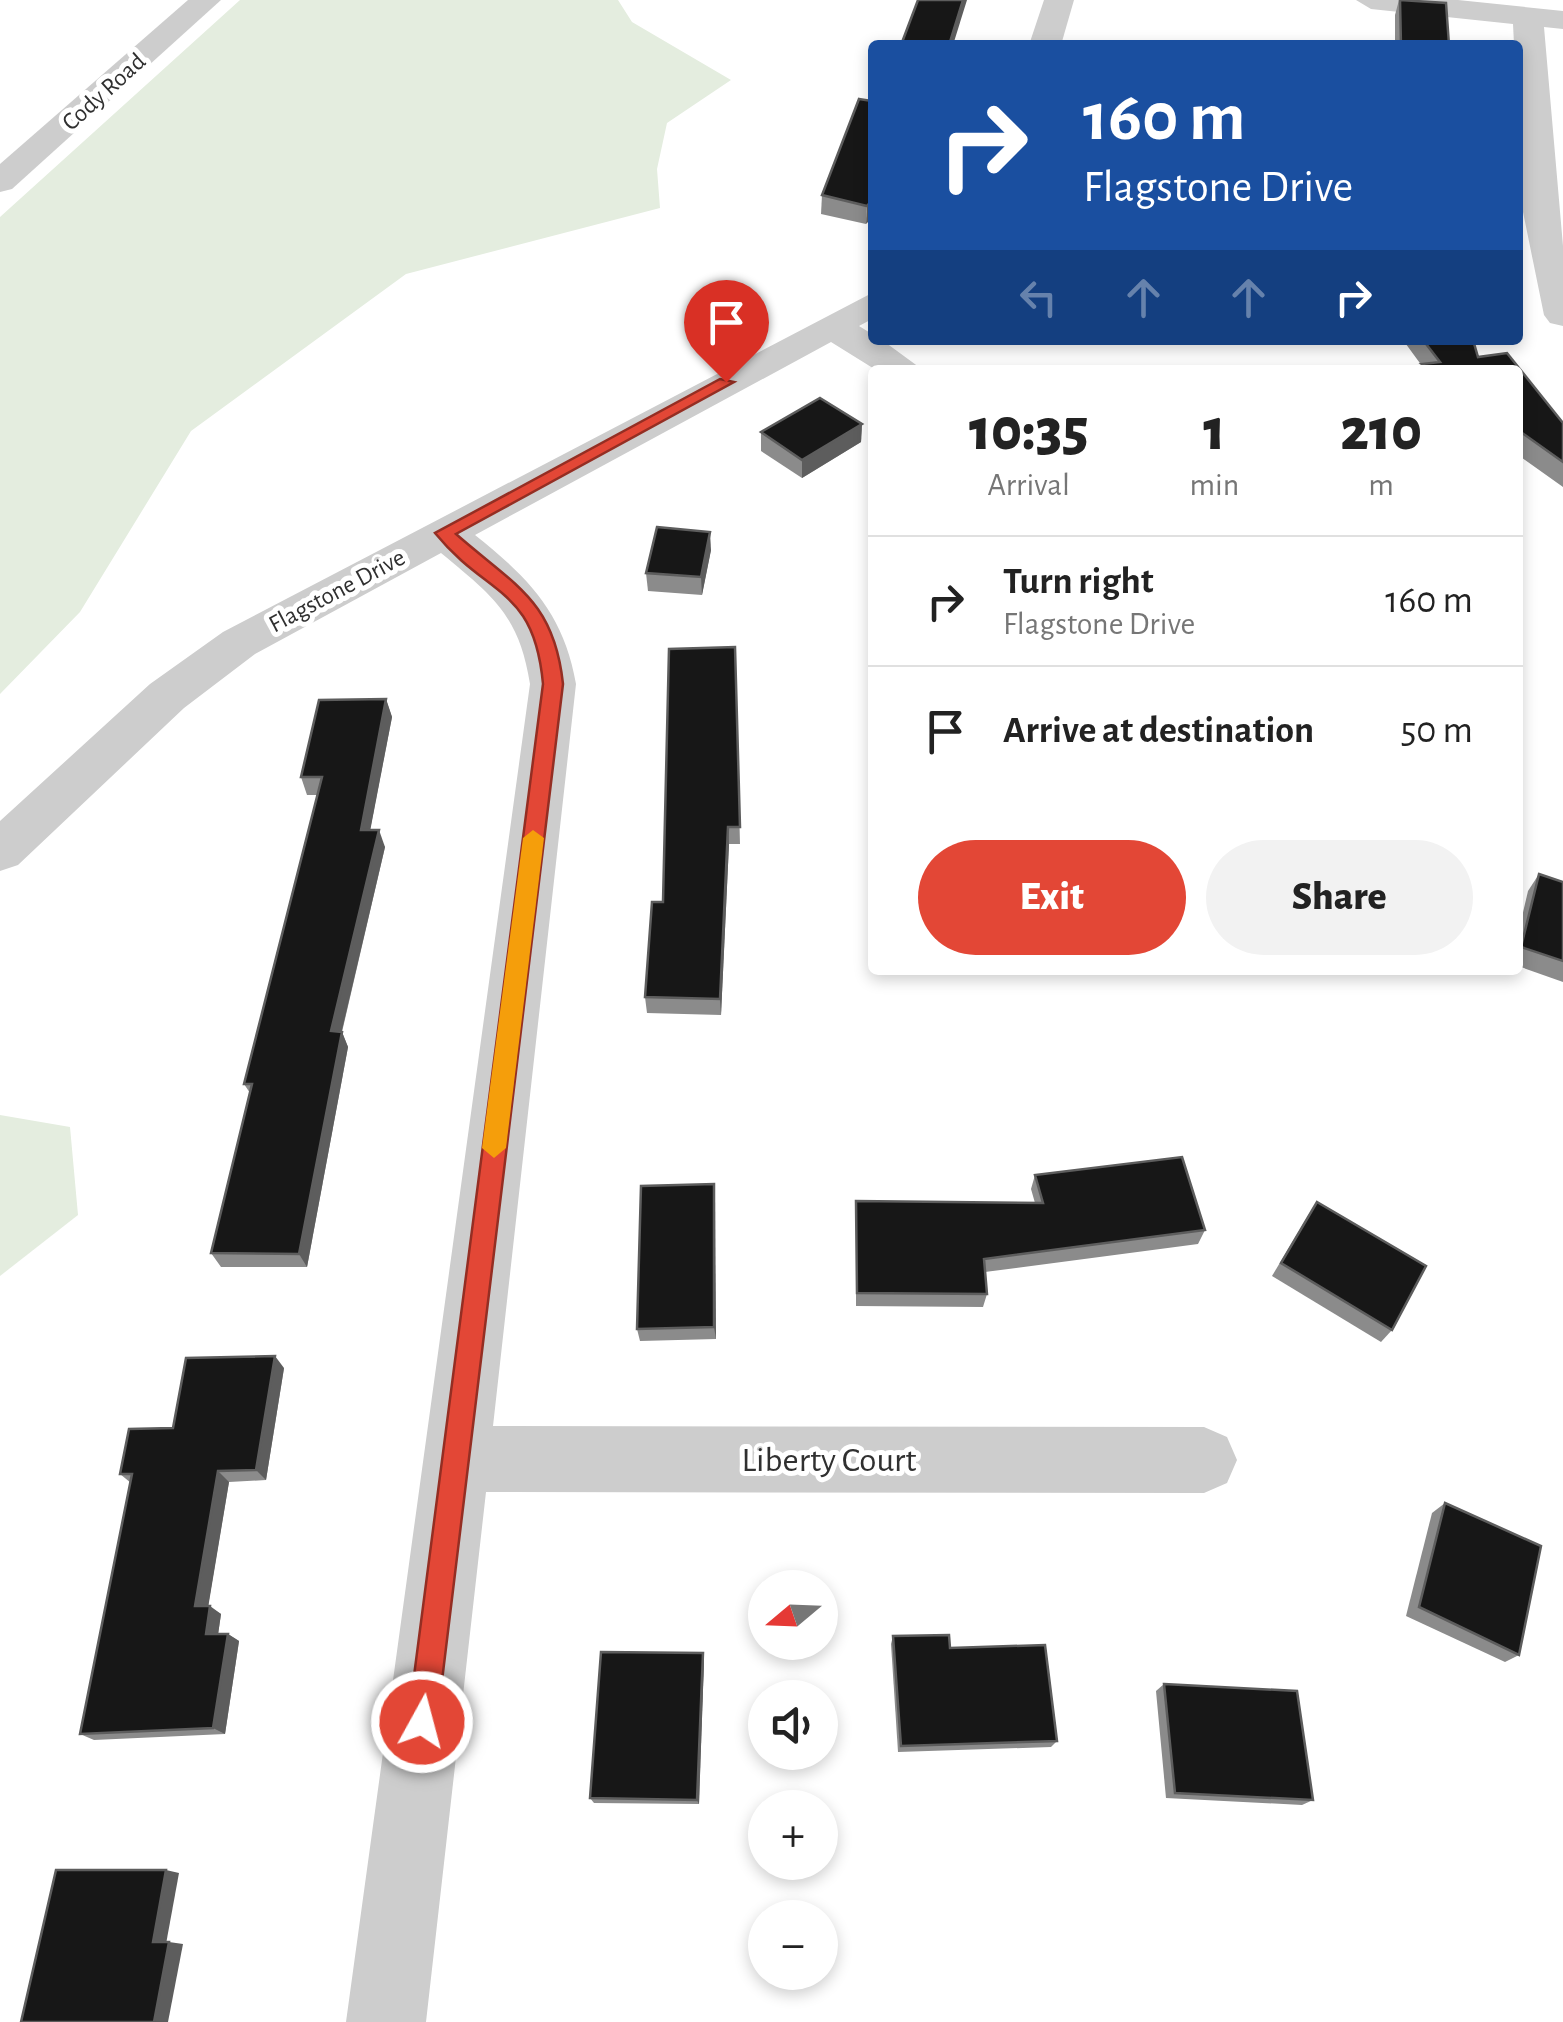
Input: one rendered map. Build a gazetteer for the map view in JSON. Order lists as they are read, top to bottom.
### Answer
{
  "streets": {
    "street": ["Cody Road", "Flagstone Drive", "Liberty Court"]
  },
  "north": "left",
  "page": {
    "turn": ["160 m", "Flagstone Drive"],
    "eta": [
      "10:35",
      "Arrival",
      "1",
      "min",
      "210",
      "m"
    ],
    "list": [
      {
        "name": "Turn right",
        "note": "Flagstone Drive",
        "value": "160 m"
      },
      {
        "name": "Arrive at destination",
        "value": "50 m"
      }
    ],
    "buttons": ["Exit", "Share"],
    "map_buttons": ["+", "−"]
  }
}
